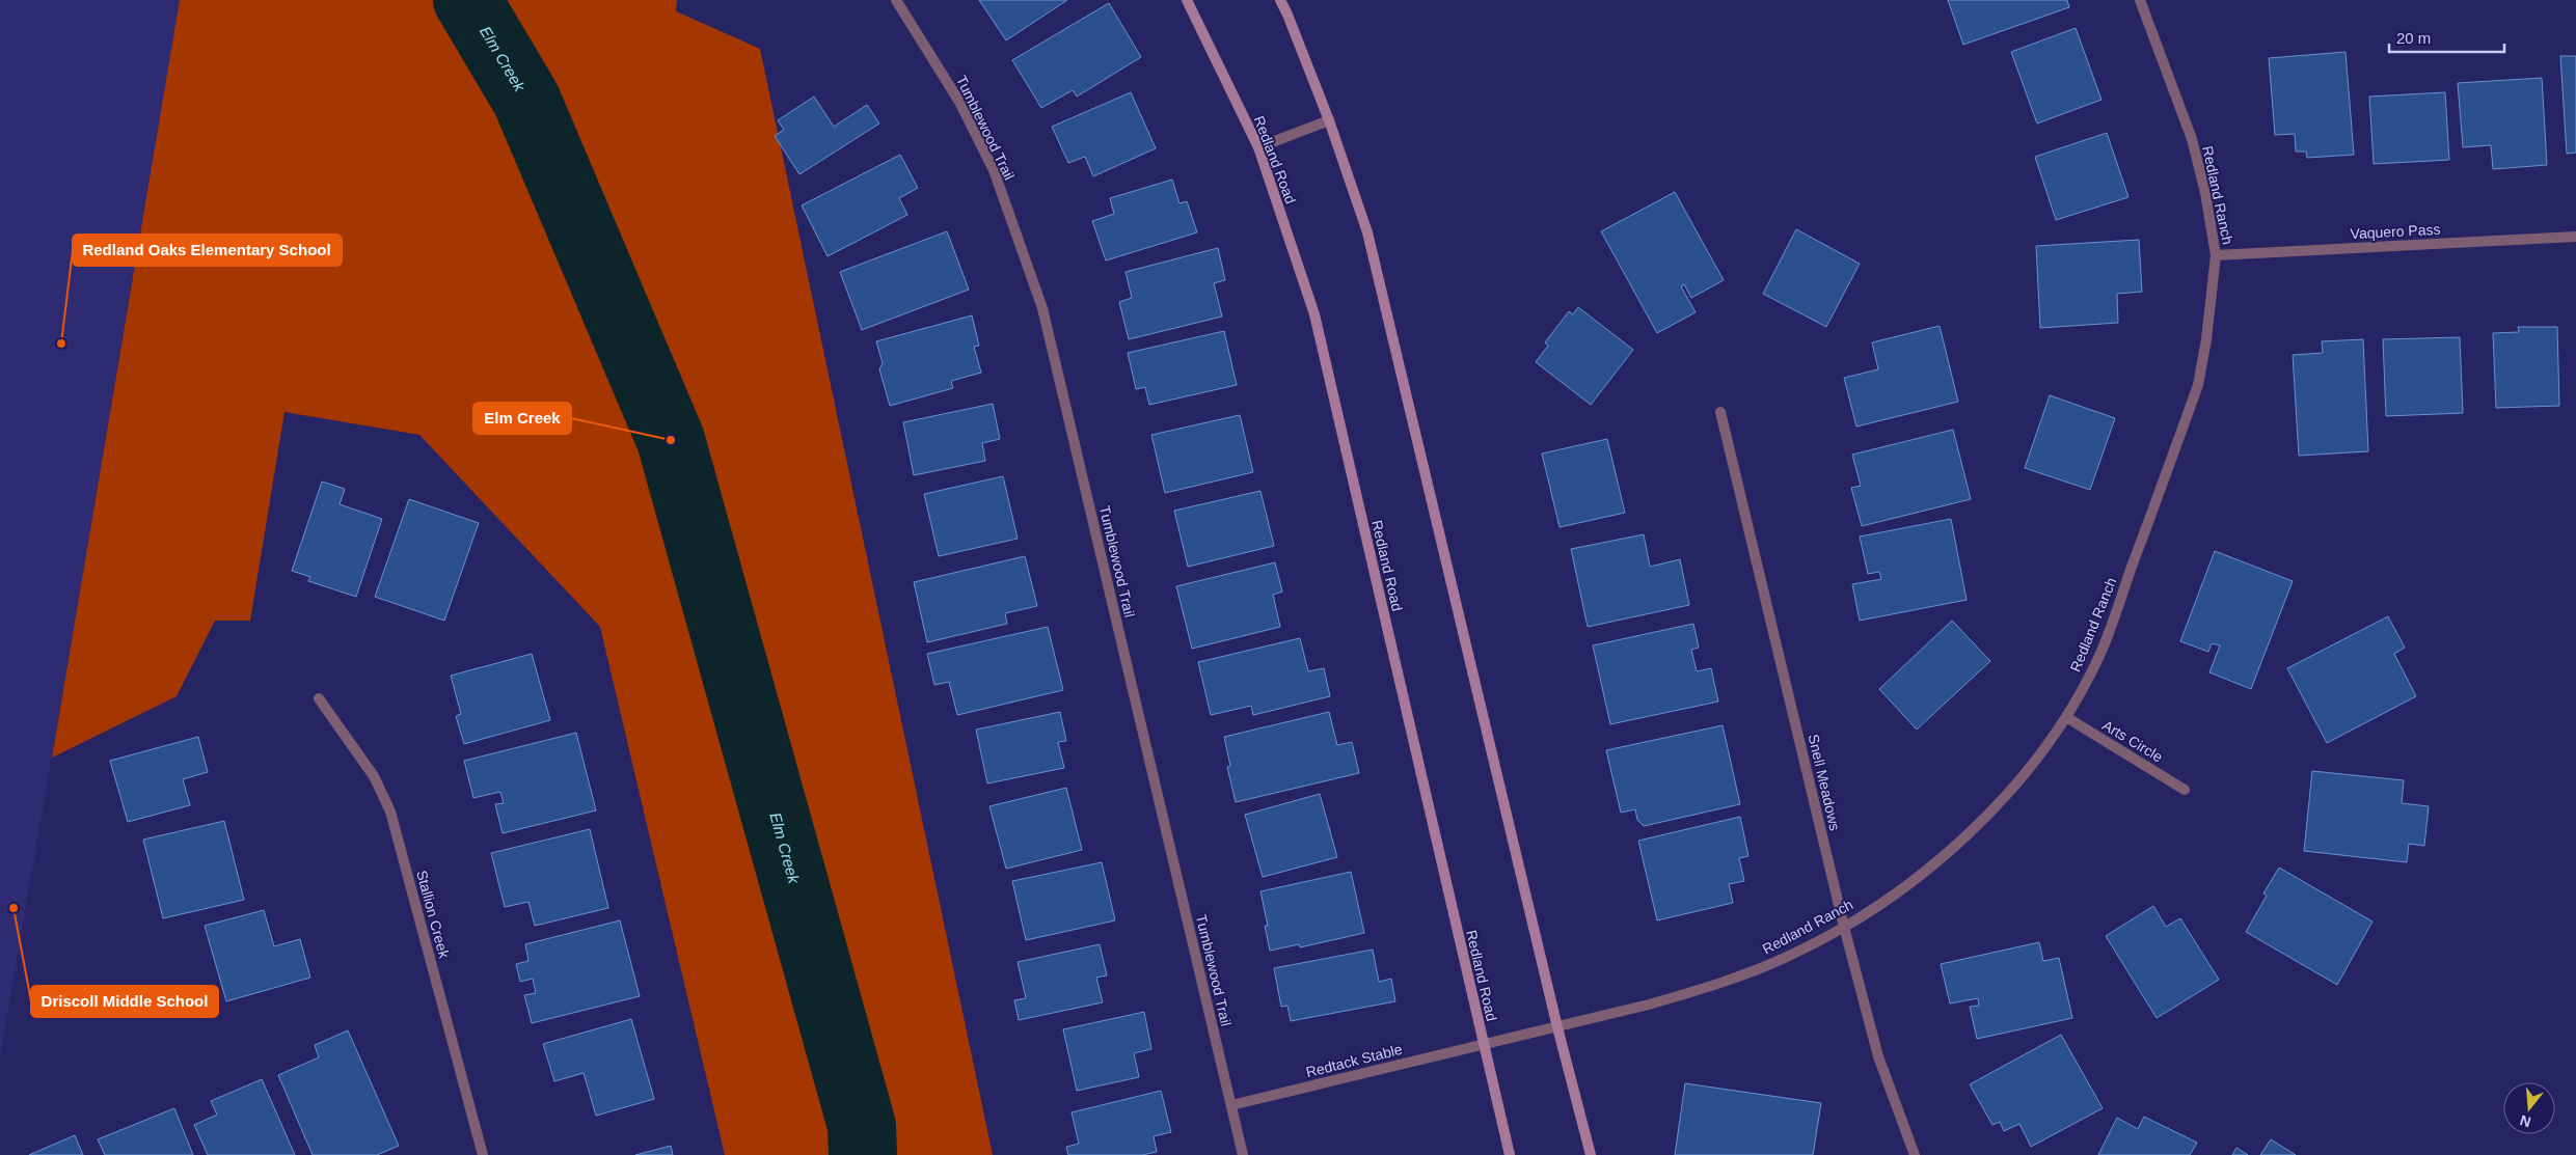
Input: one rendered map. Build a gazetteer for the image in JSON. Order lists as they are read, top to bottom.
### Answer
{
  "streets": {
    "main road": ["Redland Road"],
    "street": [
      "Tumblewood Trail",
      "Redland Ranch",
      "Vaquero Pass",
      "Arts Circle",
      "Snell Meadows",
      "Stallion Creek",
      "Redtack Stable"
    ]
  },
  "crossings": [
    ["Tumblewood Trail", "Redtack Stable"],
    ["Redland Road", "Redland Ranch"],
    ["Redland Road", "Redtack Stable"],
    ["Redland Ranch", "Vaquero Pass"],
    ["Redland Ranch", "Arts Circle"],
    ["Redland Ranch", "Snell Meadows"],
    ["Redland Ranch", "Redtack Stable"]
  ],
  "water": ["Elm Creek"],
  "places": ["Redland Oaks Elementary School", "Elm Creek", "Driscoll Middle School"],
  "scale_bar": "20 m",
  "north": "bottom"
}
